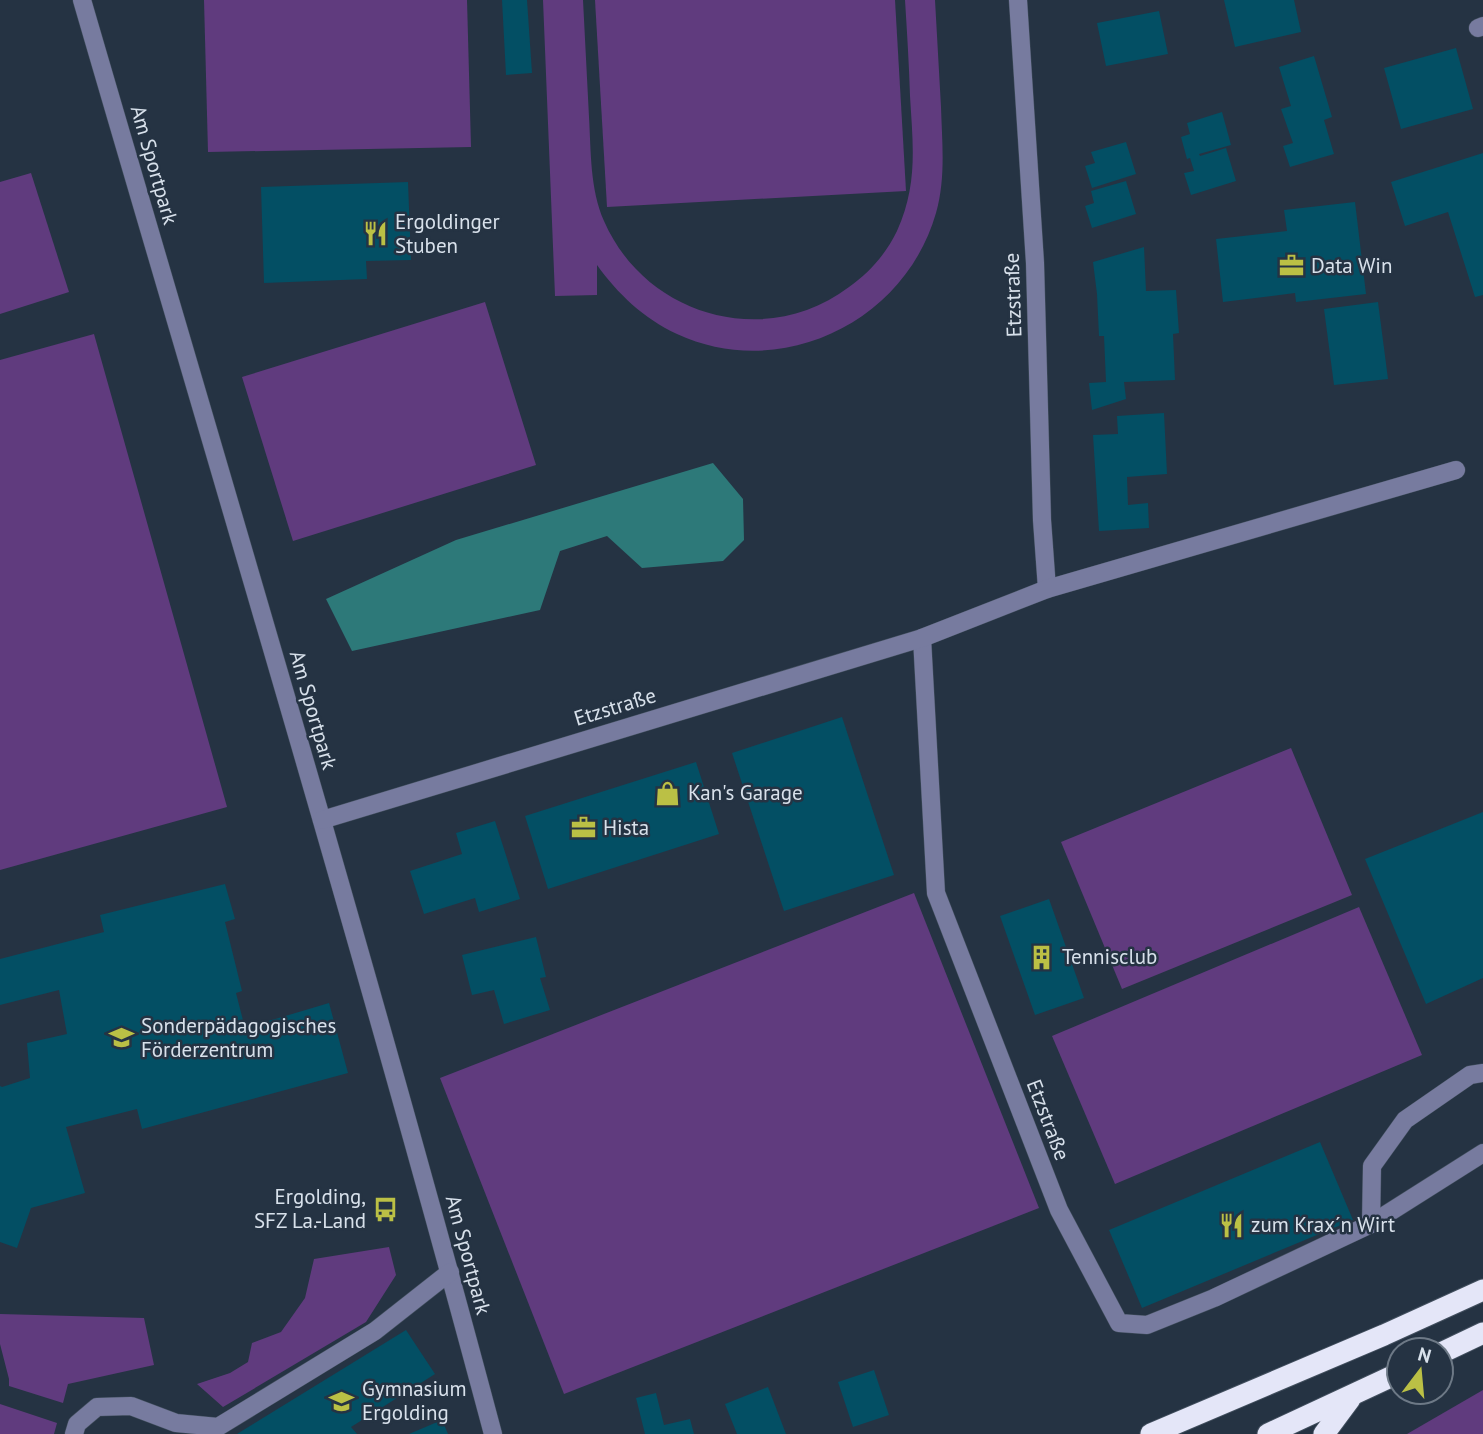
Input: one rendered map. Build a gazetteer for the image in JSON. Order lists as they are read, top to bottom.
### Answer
{
  "streets": {
    "street": ["Am Sportpark", "Etzstraße"]
  },
  "crossings": [
    ["Am Sportpark", "Etzstraße"]
  ],
  "places": {
    "restaurant": ["Ergoldinger Stuben", "zum Krax´n Wirt"],
    "office": ["Data Win", "Hista"],
    "shop": ["Kan's Garage"],
    "building": ["Tennisclub"],
    "school or university": ["Sonderpädagogisches Förderzentrum", "Gymnasium Ergolding"],
    "bus stop": ["Ergolding, SFZ La.-Land"]
  },
  "north": "top"
}
